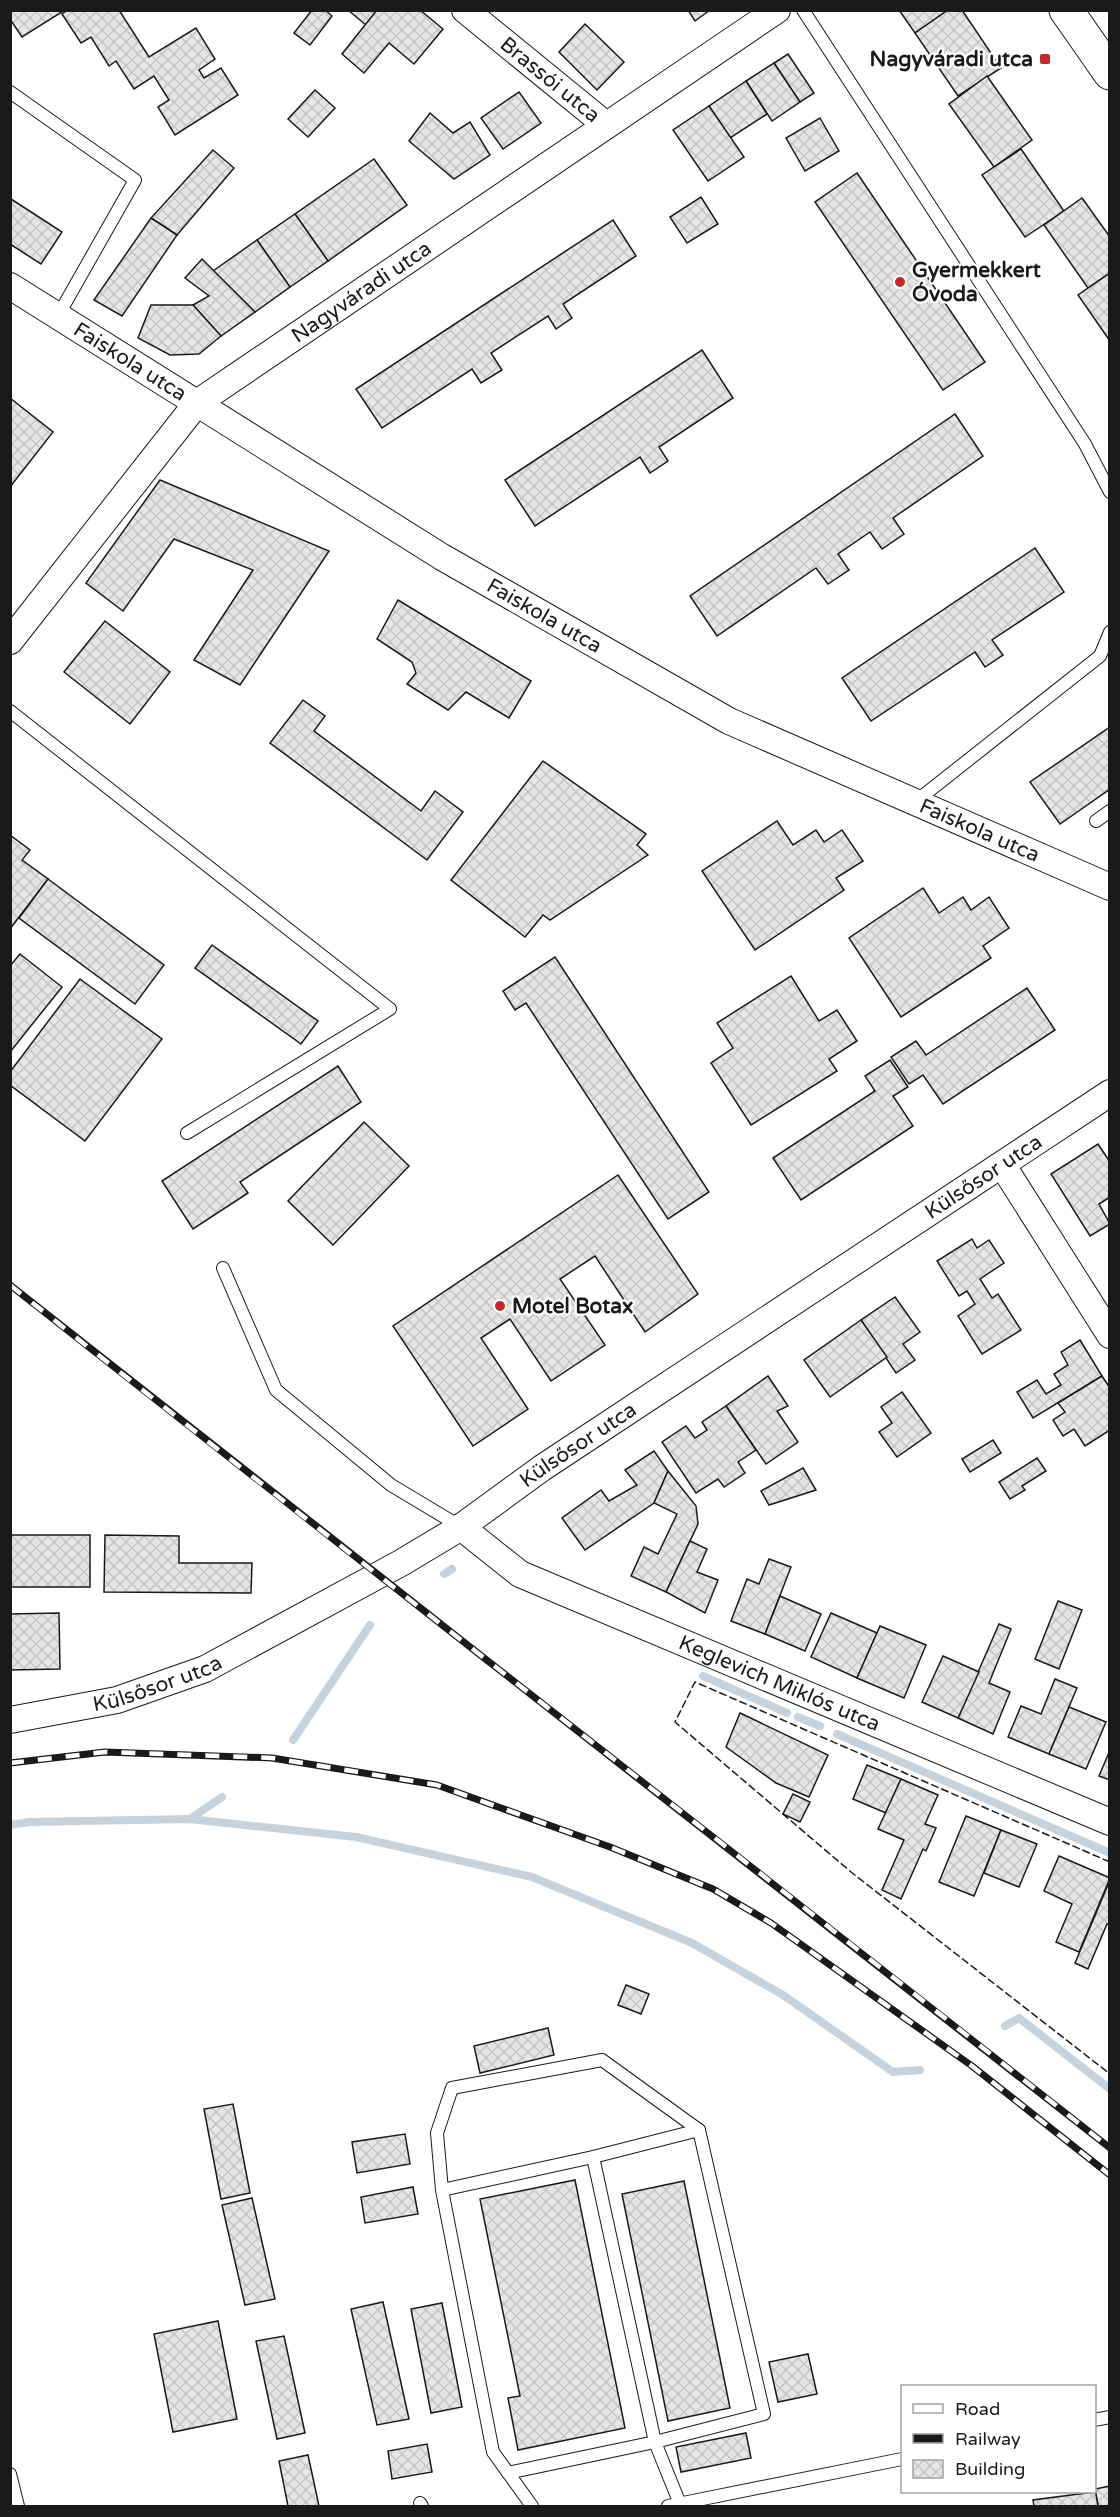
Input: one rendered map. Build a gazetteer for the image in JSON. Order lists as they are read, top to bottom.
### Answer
{
  "streets": {
    "street": [
      "Brassói utca",
      "Nagyváradi utca",
      "Faiskola utca",
      "Külsősor utca",
      "Keglevich Miklós utca"
    ]
  },
  "crossings": [
    ["Brassói utca", "Nagyváradi utca"],
    ["Nagyváradi utca", "Faiskola utca"],
    ["Külsősor utca", "Keglevich Miklós utca"]
  ],
  "places": {
    "transit": ["Nagyváradi utca"],
    "other": ["Gyermekkert Óvoda", "Motel Botax"]
  },
  "legend": ["Road", "Railway", "Building"]
}
